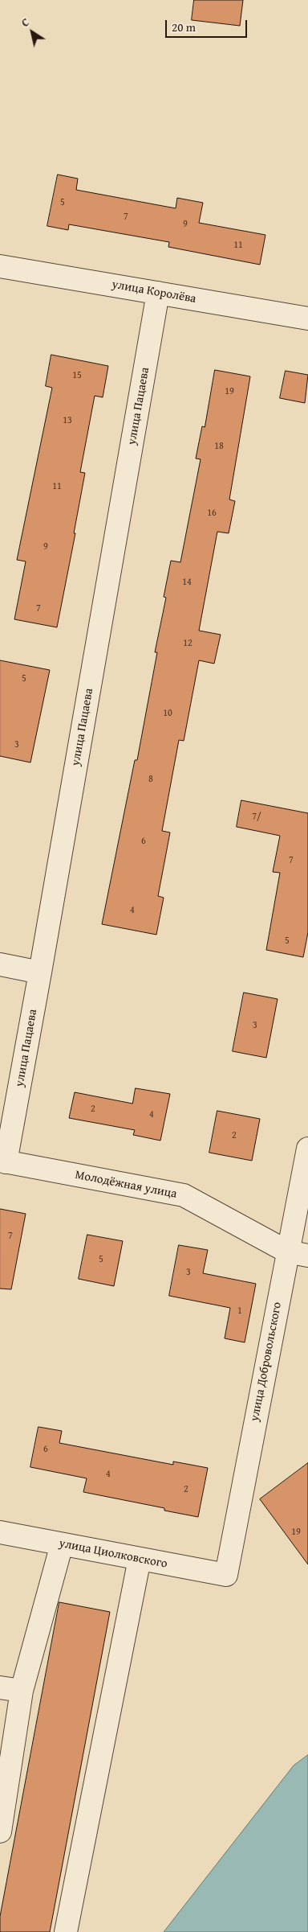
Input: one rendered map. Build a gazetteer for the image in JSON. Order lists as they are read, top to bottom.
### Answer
{
  "streets": {
    "street": [
      "улица Королёва",
      "улица Пацаева",
      "Молодёжная улица",
      "улица Добровольского",
      "улица Циолковского"
    ]
  },
  "crossings": [
    ["улица Королёва", "улица Пацаева"],
    ["улица Пацаева", "Молодёжная улица"],
    ["Молодёжная улица", "улица Добровольского"],
    ["улица Добровольского", "улица Циолковского"]
  ],
  "house_numbers": [
    "5",
    "7",
    "9",
    "11",
    "15",
    "19",
    "13",
    "18",
    "11",
    "16",
    "9",
    "14",
    "7",
    "12",
    "5",
    "10",
    "3",
    "8",
    "7/",
    "6",
    "7",
    "4",
    "5",
    "3",
    "2",
    "4",
    "2",
    "7",
    "5",
    "3",
    "1",
    "6",
    "4",
    "2",
    "19"
  ],
  "scale_bar": "20 m",
  "north": "top left"
}
